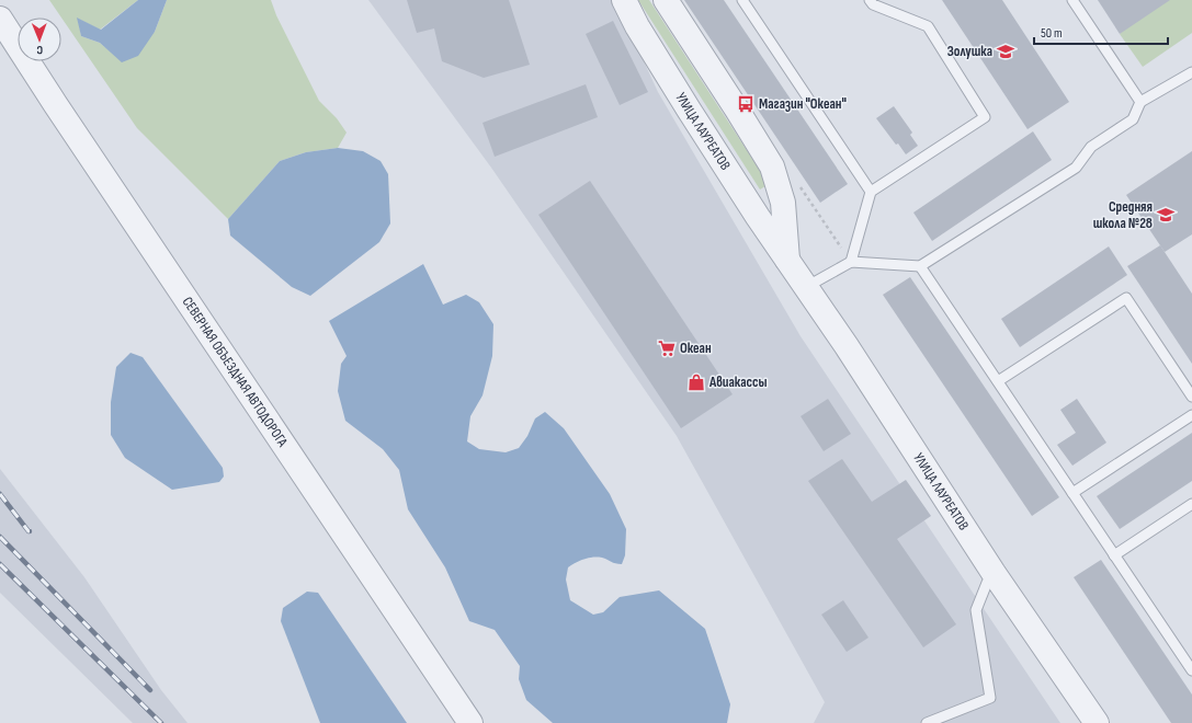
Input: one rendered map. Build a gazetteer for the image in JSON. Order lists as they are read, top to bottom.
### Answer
{
  "streets": {
    "street": ["УЛИЦА ЛАУРЕАТОВ", "СЕВЕРНАЯ ОБЪЕЗДНАЯ АВТОДОРОГА"]
  },
  "places": {
    "school or university": ["Золушка", "Средняя школа №28"],
    "bus stop": ["Магазин \"Океан\""],
    "supermarket": ["Океан"],
    "shop": ["Авиакассы"]
  },
  "scale_bar": "50 m",
  "north": "bottom"
}
